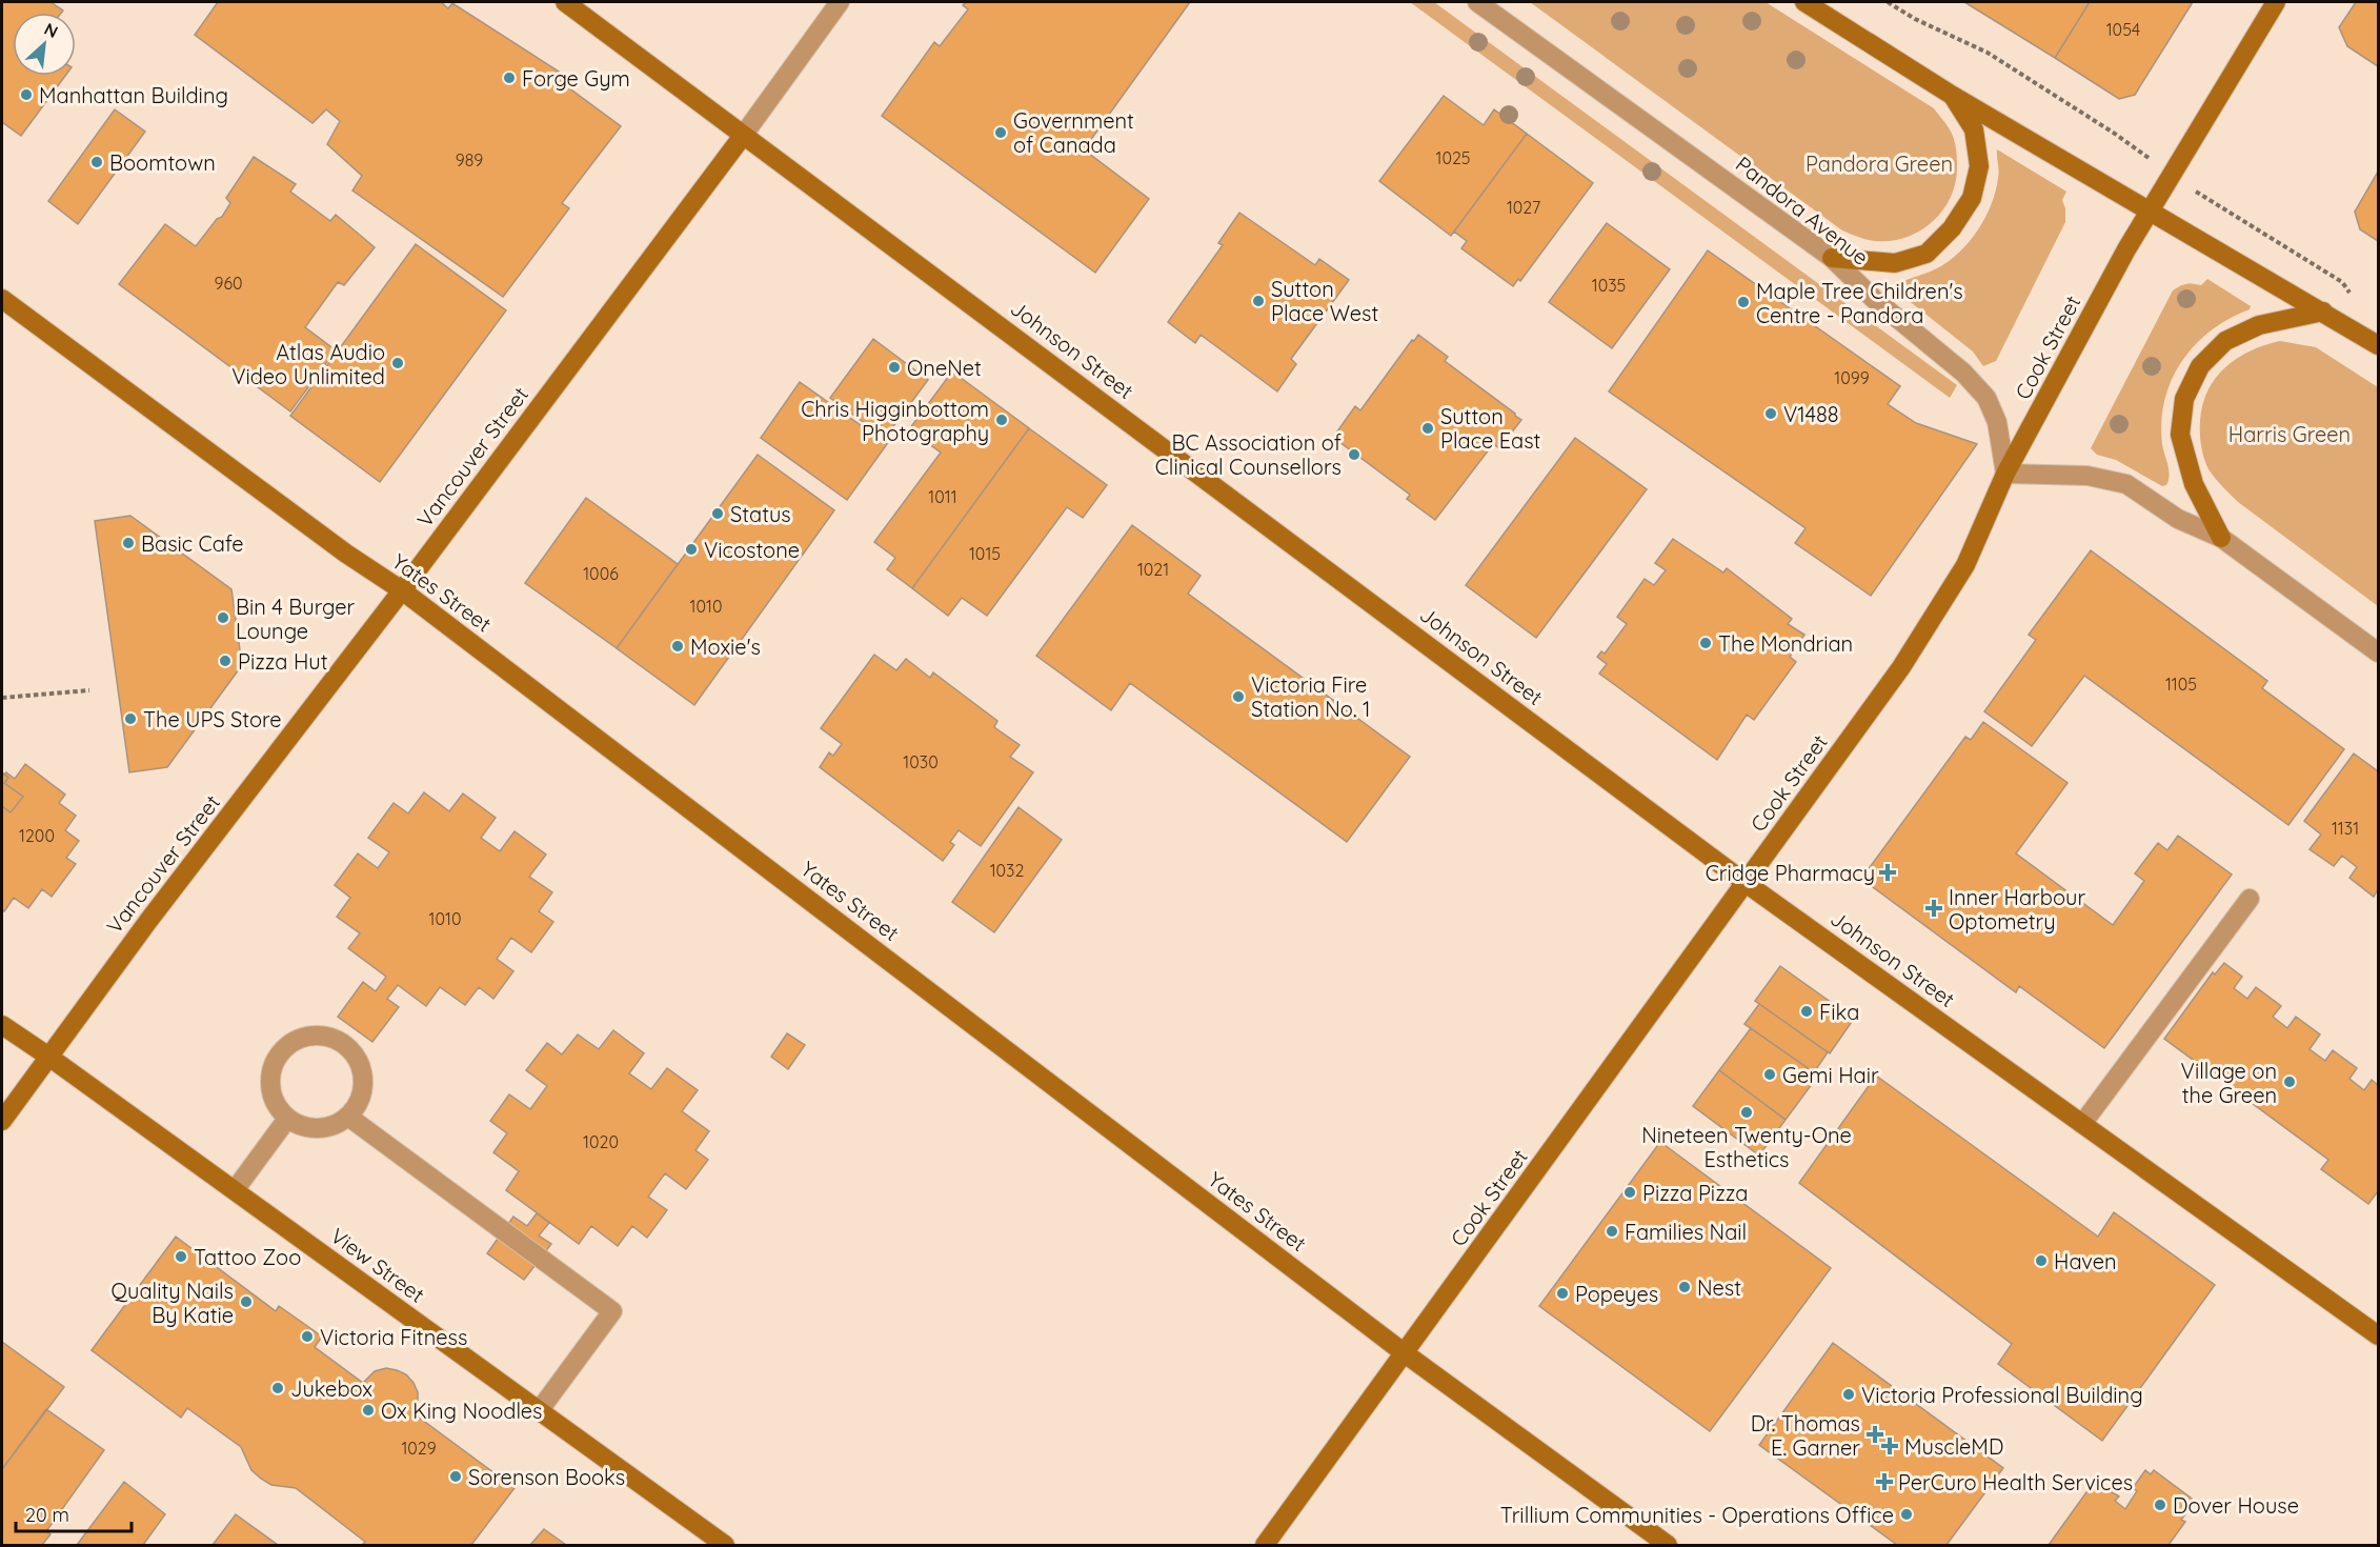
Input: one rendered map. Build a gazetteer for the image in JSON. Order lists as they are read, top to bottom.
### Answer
{
  "streets": {
    "main road": [
      "Cook Street",
      "Johnson Street",
      "Vancouver Street",
      "Yates Street",
      "View Street"
    ],
    "street": ["Pandora Avenue"]
  },
  "crossings": [
    ["Pandora Avenue", "Cook Street"],
    ["Cook Street", "Johnson Street"],
    ["Cook Street", "Yates Street"],
    ["Johnson Street", "Vancouver Street"],
    ["Vancouver Street", "Yates Street"],
    ["Vancouver Street", "View Street"]
  ],
  "parks": ["Pandora Green", "Harris Green"],
  "places": {
    "other": [
      "Forge Gym",
      "Manhattan Building",
      "Government of Canada",
      "Boomtown",
      "Sutton Place West",
      "Maple Tree Children's Centre - Pandora",
      "Atlas Audio Video Unlimited",
      "OneNet",
      "V1488",
      "Chris Higginbottom Photography",
      "Sutton Place East",
      "BC Association of Clinical Counsellors",
      "Status",
      "Basic Cafe",
      "Vicostone",
      "Bin 4 Burger Lounge",
      "The Mondrian",
      "Moxie's",
      "Pizza Hut",
      "Victoria Fire Station No. 1",
      "The UPS Store",
      "Fika",
      "Gemi Hair",
      "Village on the Green",
      "Nineteen Twenty-One Esthetics",
      "Pizza Pizza",
      "Families Nail",
      "Tattoo Zoo",
      "Haven",
      "Nest",
      "Popeyes",
      "Quality Nails By Katie",
      "Victoria Fitness",
      "Jukebox",
      "Victoria Professional Building",
      "Ox King Noodles",
      "Sorenson Books",
      "Dover House",
      "Trillium Communities - Operations Office"
    ],
    "health": [
      "Cridge Pharmacy",
      "Inner Harbour Optometry",
      "Dr. Thomas E. Garner",
      "MuscleMD",
      "PerCuro Health Services"
    ]
  },
  "house_numbers": [
    "1054",
    "1025",
    "989",
    "1027",
    "960",
    "1035",
    "1099",
    "1011",
    "1015",
    "1021",
    "1006",
    "1010",
    "1105",
    "1030",
    "1131",
    "1200",
    "1032",
    "1010",
    "1020",
    "1029"
  ],
  "scale_bar": "20 m",
  "north": "top right"
}
